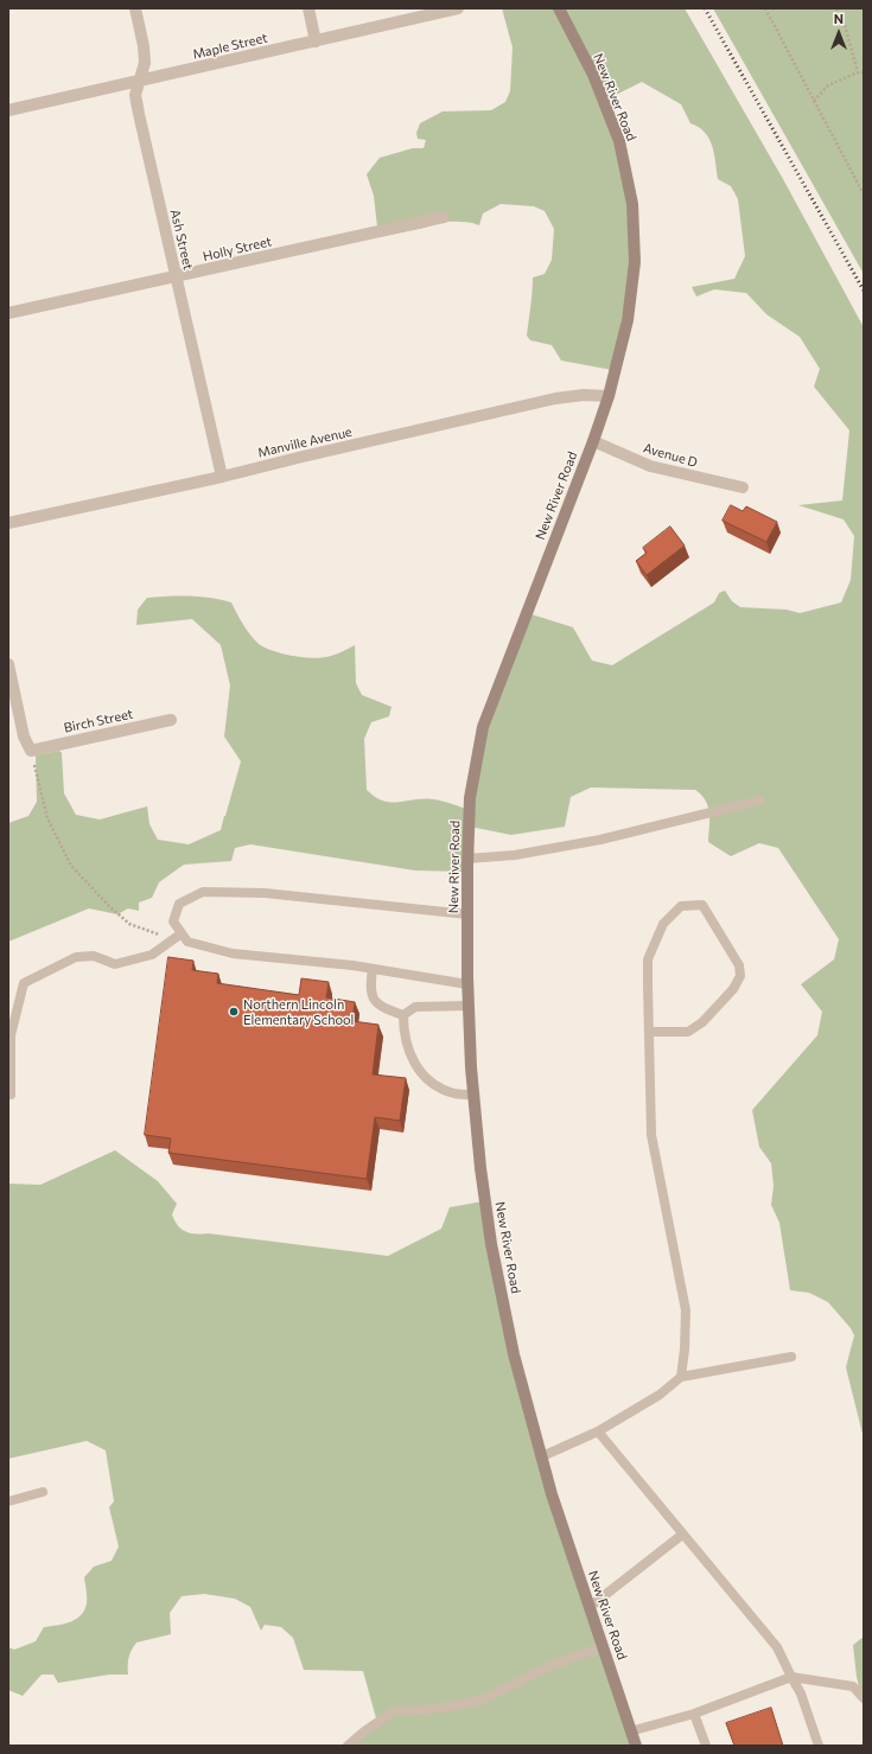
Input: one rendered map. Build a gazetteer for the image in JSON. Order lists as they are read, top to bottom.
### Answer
{
  "streets": {
    "street": [
      "Maple Street",
      "New River Road",
      "Ash Street",
      "Holly Street",
      "Manville Avenue",
      "Avenue D",
      "Birch Street"
    ]
  },
  "crossings": [
    ["Maple Street", "Ash Street"],
    ["New River Road", "Manville Avenue"],
    ["New River Road", "Avenue D"],
    ["Ash Street", "Holly Street"],
    ["Ash Street", "Manville Avenue"]
  ],
  "places": ["Northern Lincoln Elementary School"],
  "north": "top"
}
